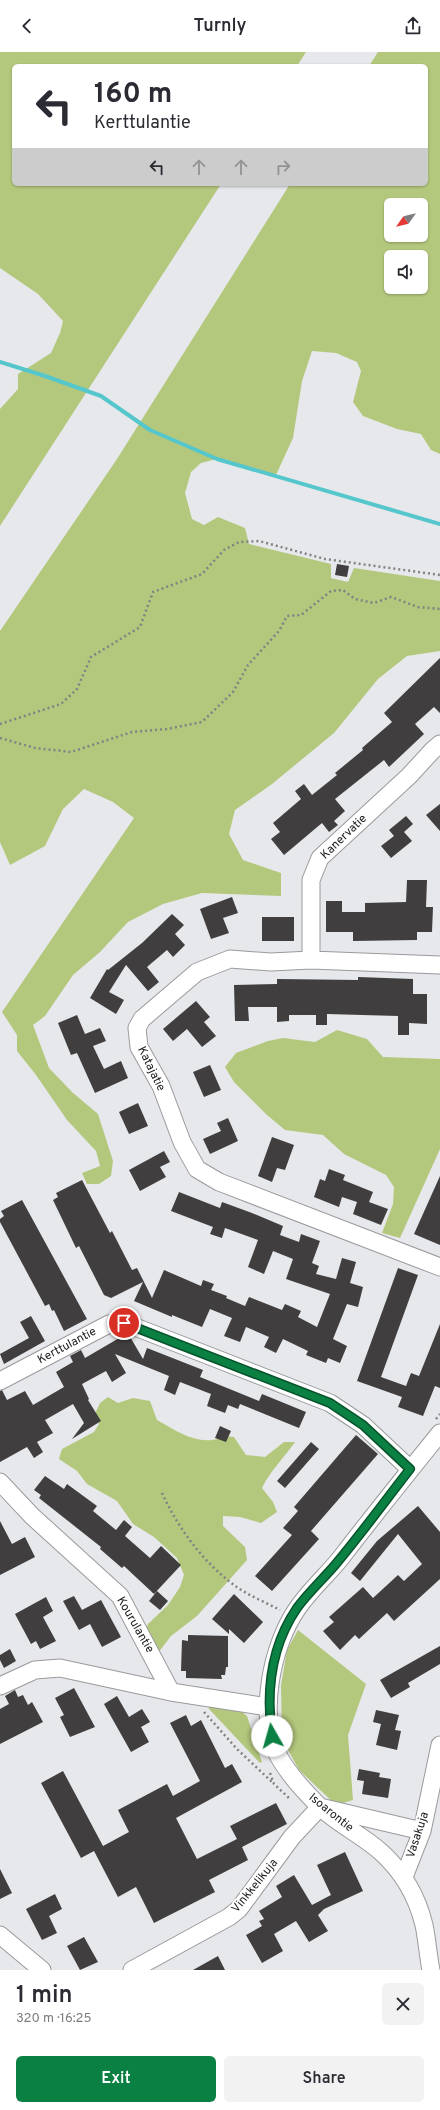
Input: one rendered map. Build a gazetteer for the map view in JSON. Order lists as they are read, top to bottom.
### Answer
{
  "streets": {
    "street": [
      "Kanervatie",
      "Katajatie",
      "Kerttulantie",
      "Kourulantie",
      "Isoarontie",
      "Vasakuja",
      "Vinkkelikuja"
    ]
  },
  "crossings": [
    ["Kanervatie", "Katajatie"],
    ["Kerttulantie", "Isoarontie"],
    ["Isoarontie", "Vasakuja"],
    ["Isoarontie", "Vinkkelikuja"]
  ],
  "north": "bottom left",
  "page": {
    "header": "Turnly",
    "turn": ["160 m", "Kerttulantie"],
    "heading": ["1 min", "320 m · 16:25"],
    "buttons": ["Exit", "Share"]
  }
}
